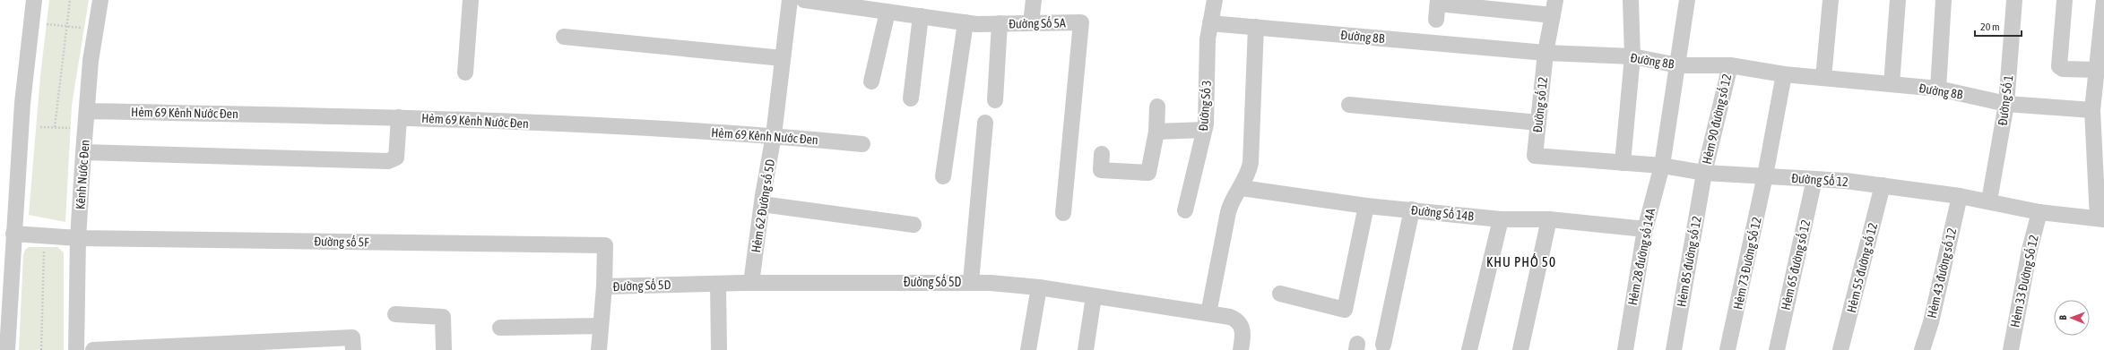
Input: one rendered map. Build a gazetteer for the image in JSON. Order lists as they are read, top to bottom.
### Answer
{
  "streets": {
    "street": [
      "Đường Số 5A",
      "Đường 8B",
      "Đường Số 1",
      "Đường số 12",
      "Đường Số 3",
      "Hẻm 69 Kênh Nước Đen",
      "Hẻm 90 đường số 12",
      "Kênh Nước Đen",
      "Đường Số 12",
      "Hẻm 62 Đường số 5D",
      "Đường Số 14B",
      "Đường số 5F",
      "Hẻm 28 đường số 14A",
      "Hẻm 85 đường số 12",
      "Hẻm 73 Đường Số 12",
      "Hẻm 65 đường số 12",
      "Hẻm 55 đường số 12",
      "Hẻm 43 đường số 12",
      "Hẻm 33 Đường Số 12",
      "Đường Số 5D"
    ]
  },
  "crossings": [
    ["Đường 8B", "Đường Số 1"],
    ["Đường 8B", "Đường số 12"],
    ["Đường 8B", "Đường Số 3"],
    ["Đường 8B", "Hẻm 90 đường số 12"],
    ["Đường 8B", "Hẻm 28 đường số 14A"],
    ["Đường 8B", "Hẻm 73 Đường Số 12"],
    ["Đường Số 1", "Đường Số 12"],
    ["Đường số 12", "Đường Số 12"],
    ["Hẻm 69 Kênh Nước Đen", "Kênh Nước Đen"],
    ["Hẻm 69 Kênh Nước Đen", "Hẻm 62 Đường số 5D"],
    ["Hẻm 90 đường số 12", "Đường Số 12"],
    ["Hẻm 90 đường số 12", "Hẻm 85 đường số 12"],
    ["Kênh Nước Đen", "Đường số 5F"],
    ["Đường Số 12", "Hẻm 28 đường số 14A"],
    ["Đường Số 12", "Hẻm 85 đường số 12"],
    ["Đường Số 12", "Hẻm 73 Đường Số 12"],
    ["Đường Số 12", "Hẻm 65 đường số 12"],
    ["Đường Số 12", "Hẻm 55 đường số 12"],
    ["Đường Số 12", "Hẻm 43 đường số 12"],
    ["Đường Số 12", "Hẻm 33 Đường Số 12"],
    ["Hẻm 62 Đường số 5D", "Đường Số 5D"],
    ["Đường Số 14B", "Hẻm 28 đường số 14A"],
    ["Đường số 5F", "Đường Số 5D"]
  ],
  "districts": ["KHU PHỐ 50"],
  "scale_bar": "20 m",
  "north": "left"
}
